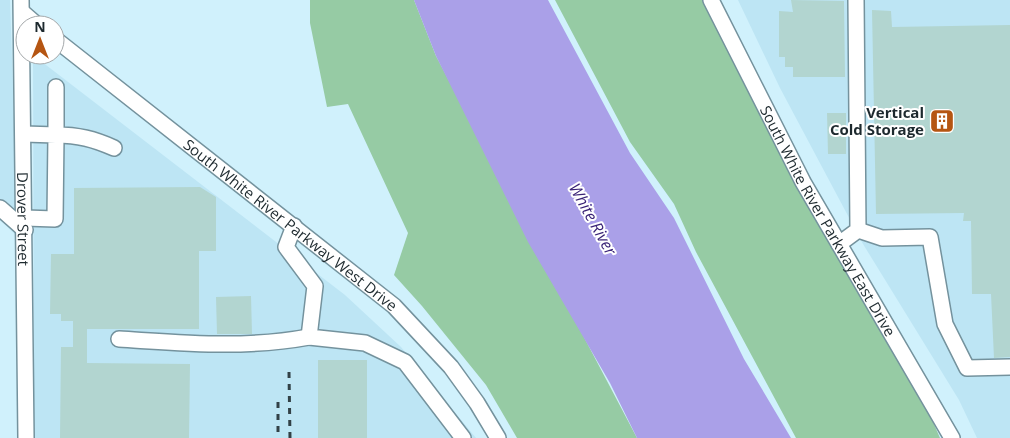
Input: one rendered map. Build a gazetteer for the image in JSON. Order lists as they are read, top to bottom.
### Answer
{
  "streets": {
    "street": ["Drover Street", "South White River Parkway East Drive", "South White River Parkway West Drive"]
  },
  "water": ["White River"],
  "places": {
    "building": ["Vertical Cold Storage"]
  },
  "north": "top"
}
